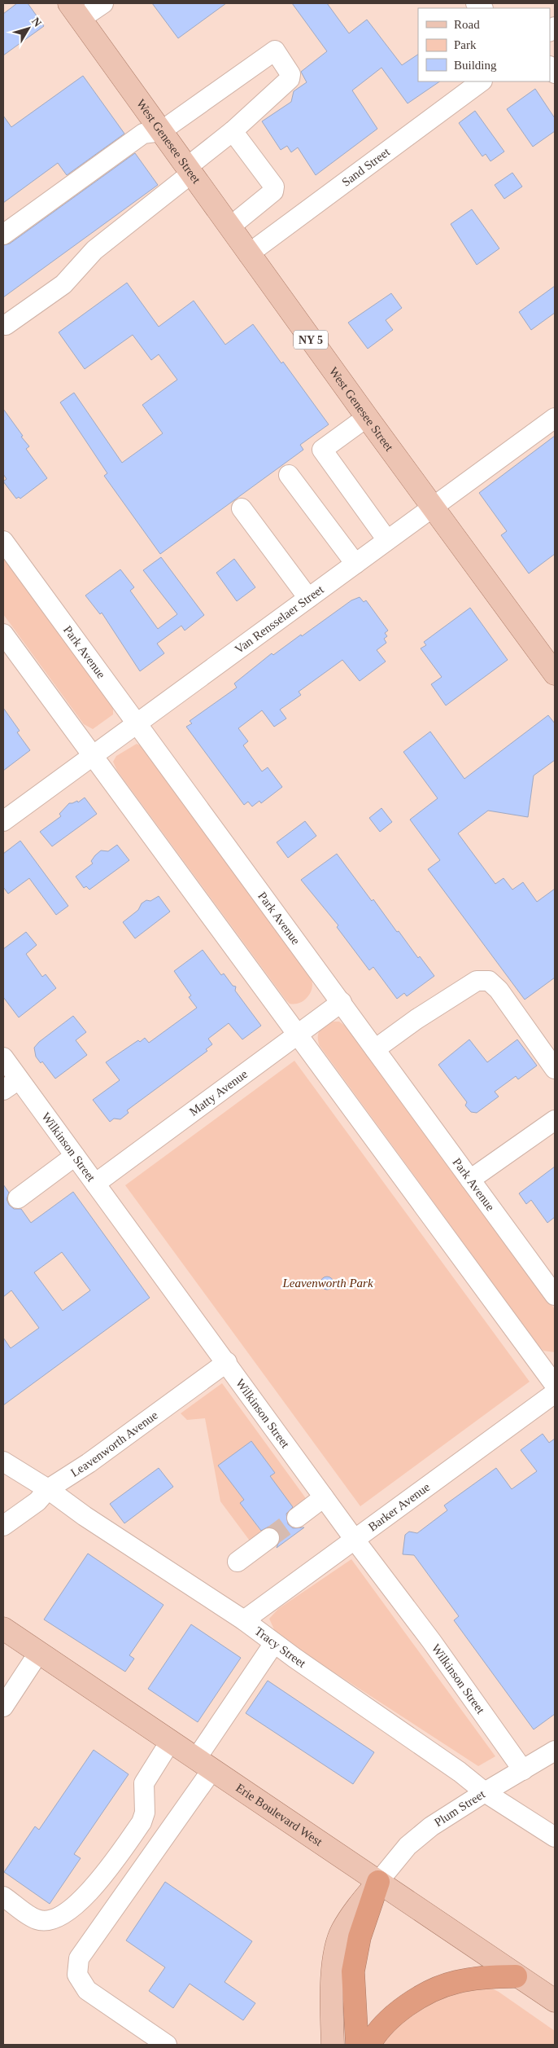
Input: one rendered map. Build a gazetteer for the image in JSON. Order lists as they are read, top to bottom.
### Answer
{
  "streets": {
    "main road": ["West Genesee Street", "NY 5", "Erie Boulevard West"],
    "street": [
      "Sand Street",
      "Van Rensselaer Street",
      "Park Avenue",
      "Matty Avenue",
      "Wilkinson Street",
      "Leavenworth Avenue",
      "Barker Avenue",
      "Tracy Street",
      "Plum Street"
    ]
  },
  "crossings": [
    ["West Genesee Street", "Sand Street"],
    ["West Genesee Street", "Van Rensselaer Street"],
    ["Van Rensselaer Street", "Park Avenue"],
    ["Park Avenue", "Matty Avenue"],
    ["Matty Avenue", "Wilkinson Street"],
    ["Wilkinson Street", "Leavenworth Avenue"],
    ["Wilkinson Street", "Barker Avenue"],
    ["Wilkinson Street", "Plum Street"],
    ["Leavenworth Avenue", "Tracy Street"],
    ["Barker Avenue", "Tracy Street"],
    ["Tracy Street", "Plum Street"],
    ["Plum Street", "Erie Boulevard West"]
  ],
  "parks": ["Leavenworth Park"],
  "legend": ["Road", "Park", "Building"],
  "north": "top right"
}
